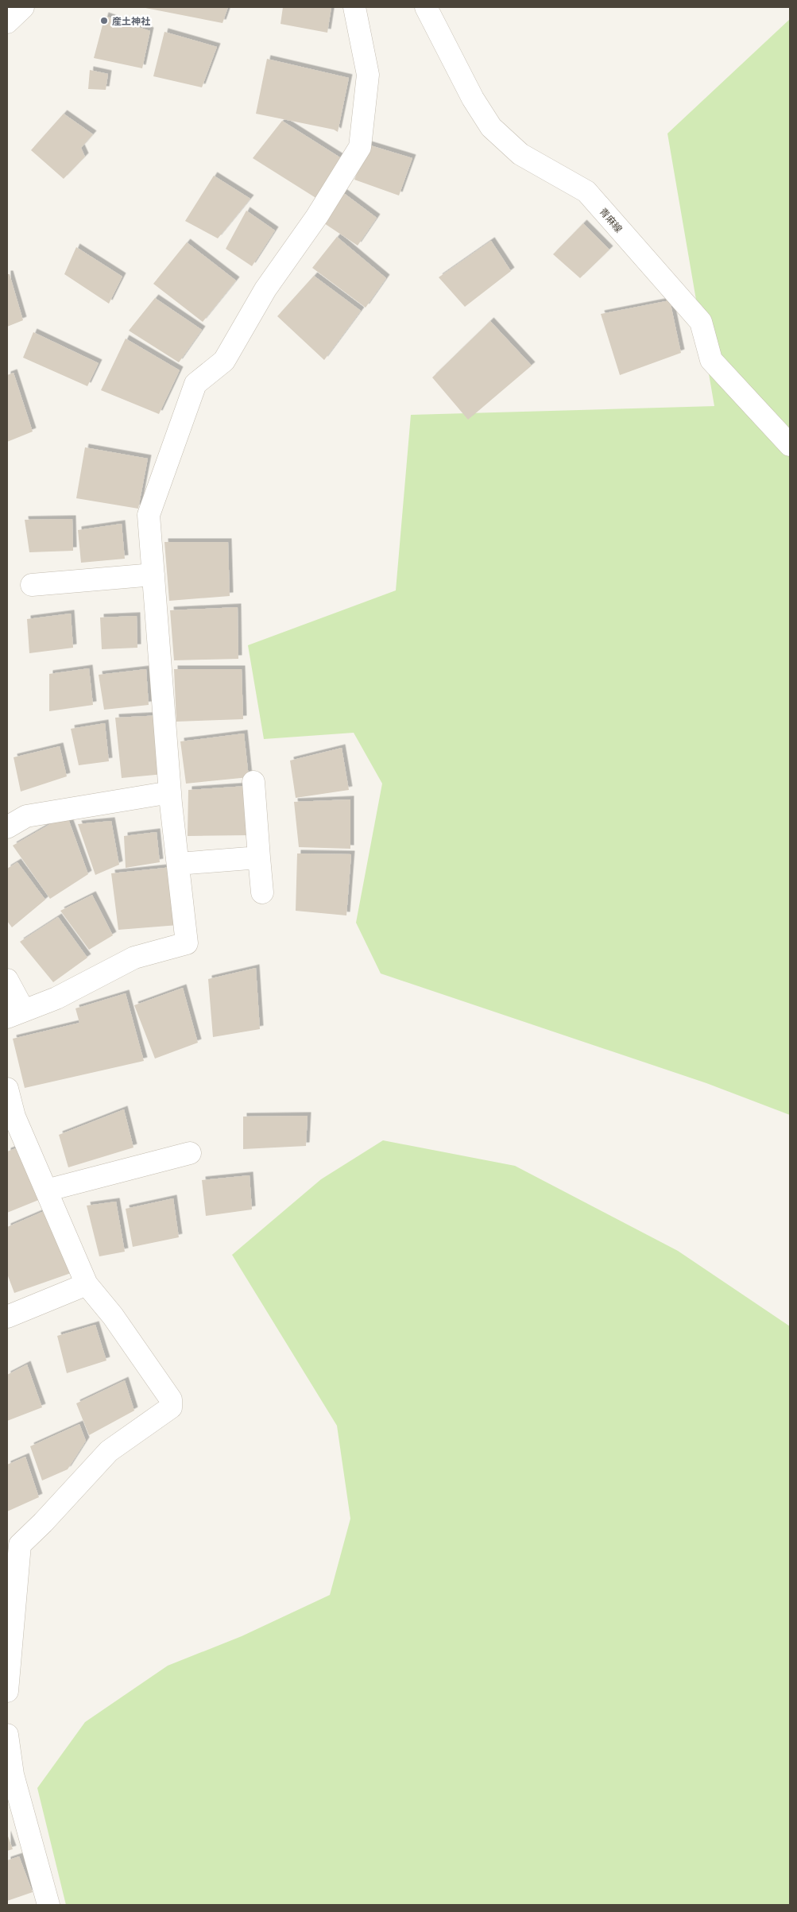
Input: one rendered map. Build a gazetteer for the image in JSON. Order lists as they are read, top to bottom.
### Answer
{
  "streets": {
    "street": ["青麻線"]
  },
  "places": ["産土神社"]
}
